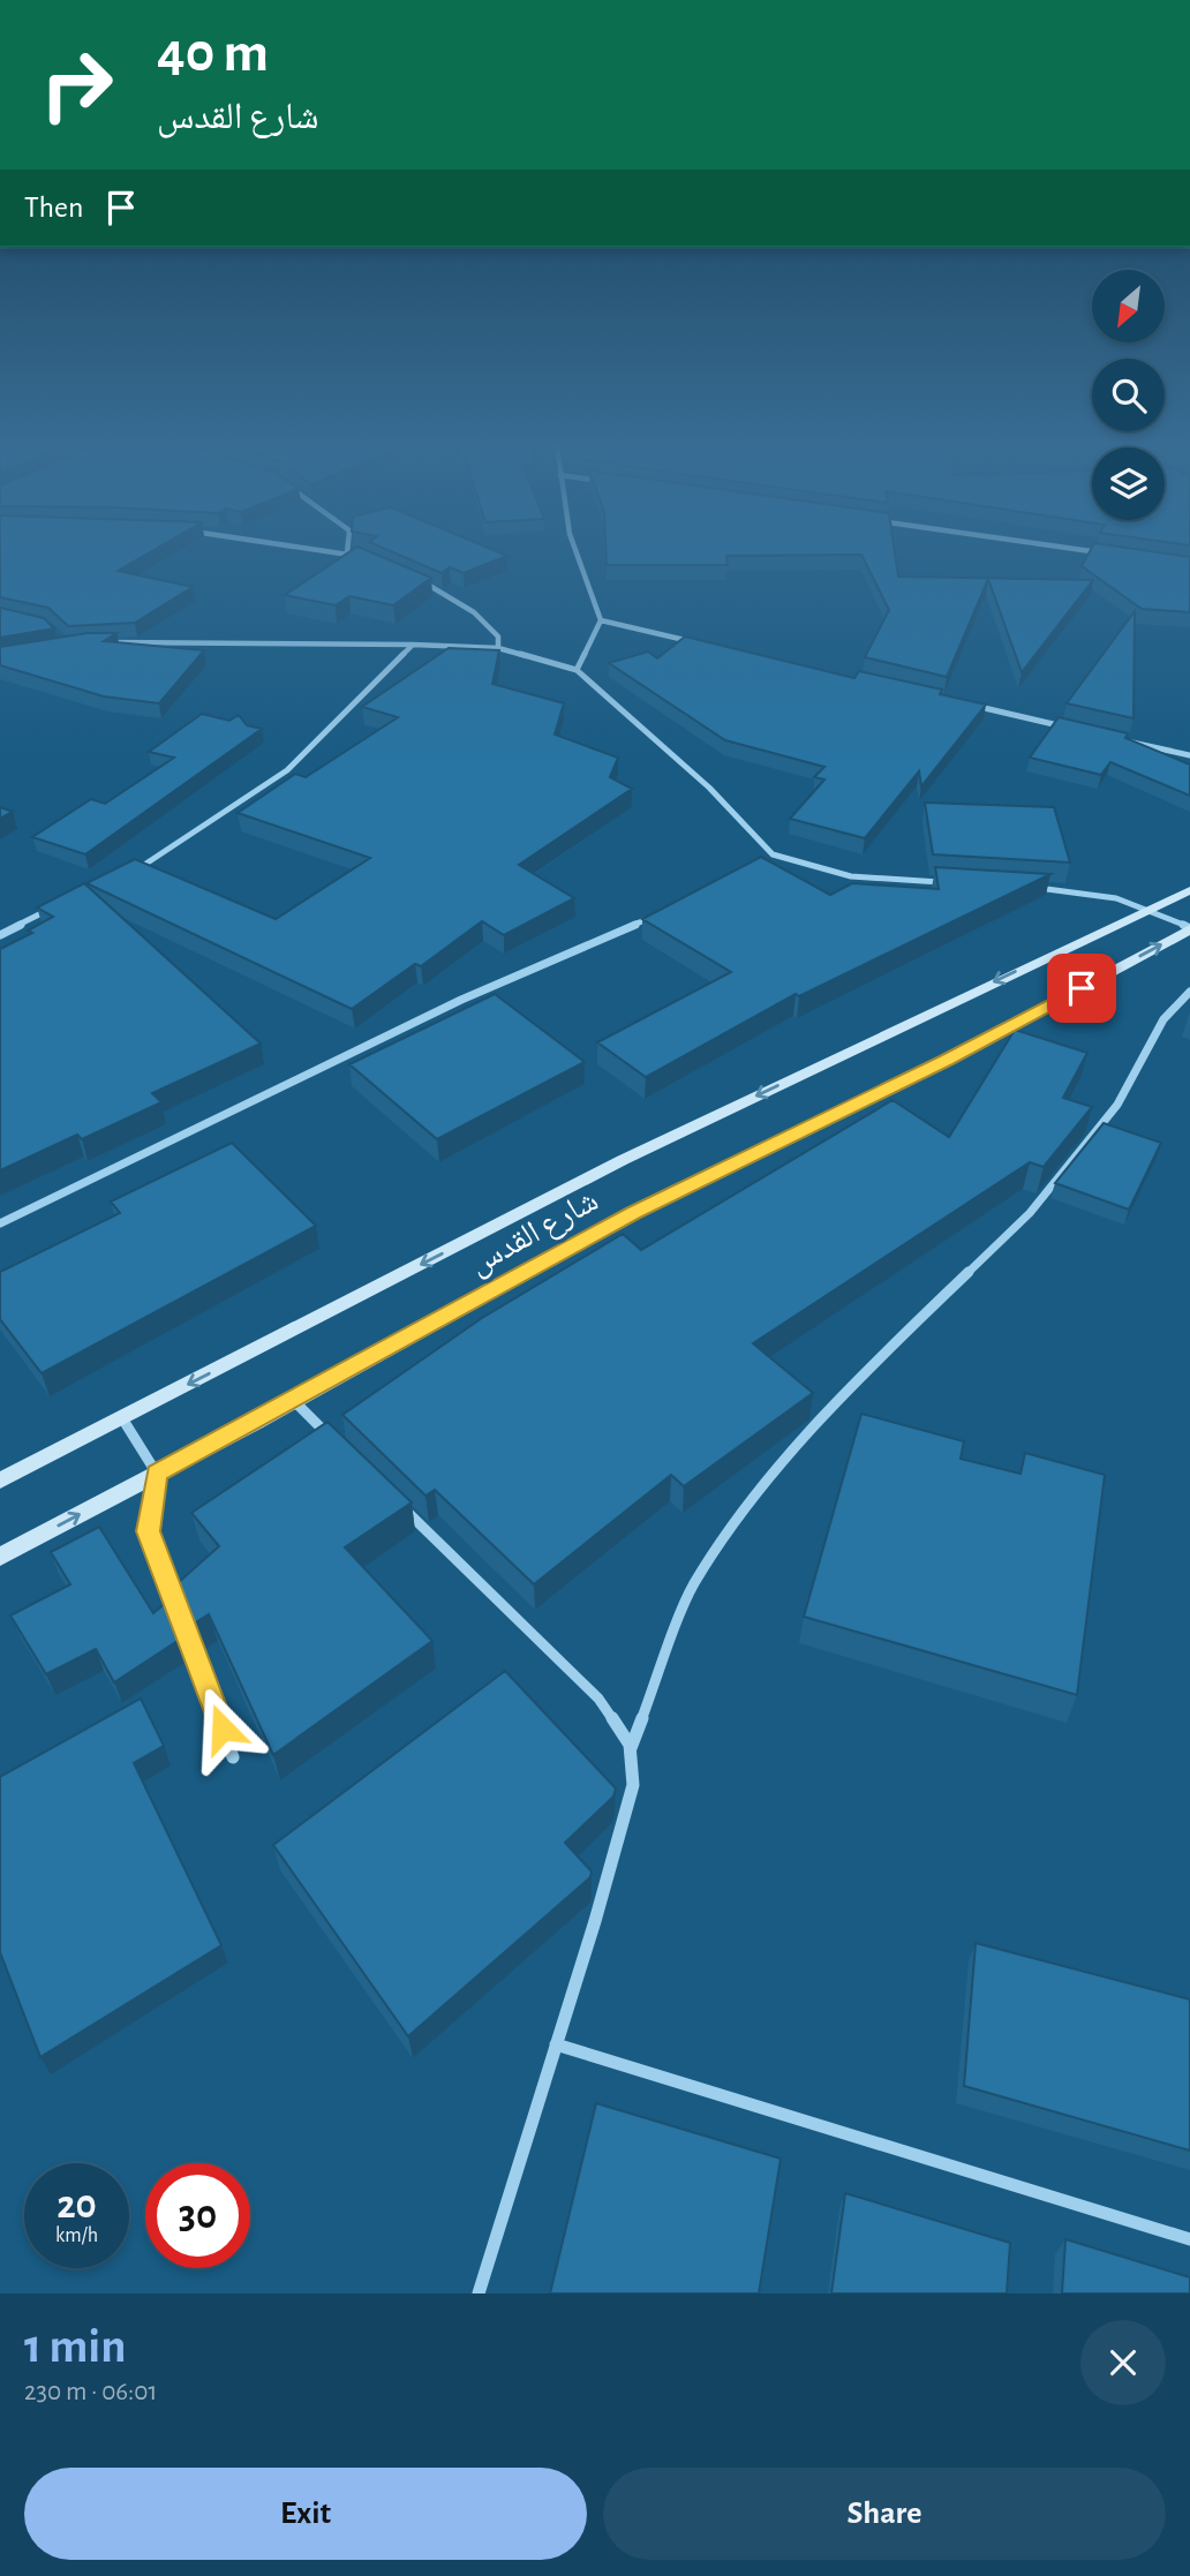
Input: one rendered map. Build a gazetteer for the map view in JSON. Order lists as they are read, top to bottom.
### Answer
{
  "streets": {
    "main road": ["شارع القدس"]
  },
  "north": "bottom left",
  "page": {
    "turn": ["40 m", "شارع القدس"],
    "then": "Then",
    "speed": "20 km/h",
    "limit": "30",
    "heading": ["1 min", "230 m · 06:01"],
    "buttons": ["Exit", "Share"]
  }
}
